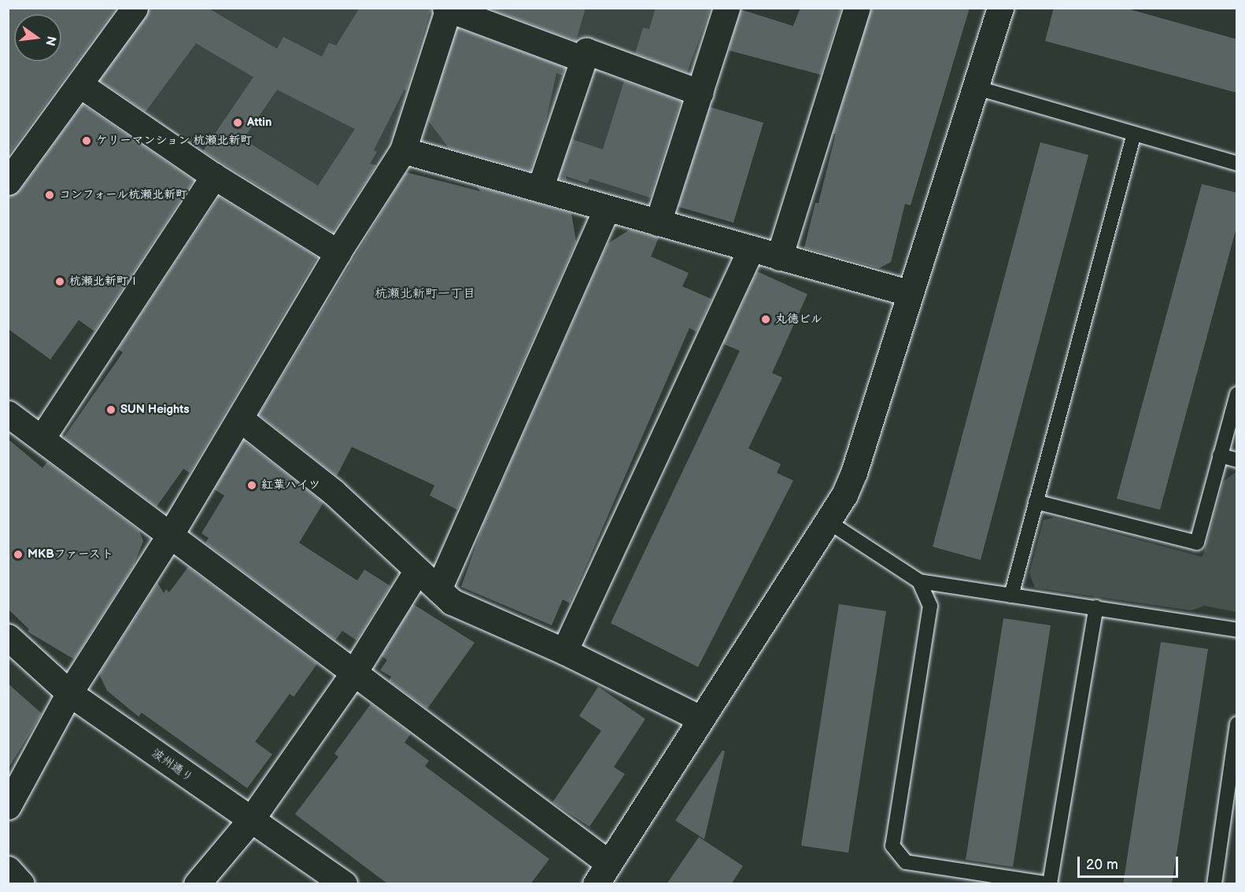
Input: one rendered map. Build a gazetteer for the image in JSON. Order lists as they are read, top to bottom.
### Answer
{
  "streets": {
    "street": ["波州通り"]
  },
  "districts": ["杭瀬北新町一丁目"],
  "places": [
    "Attin",
    "ケリーマンション 杭瀬北新町",
    "コンフォール杭瀬北新町",
    "杭瀬北新町Ⅰ",
    "丸徳ビル",
    "SUN Heights",
    "紅葉ハイツ",
    "MKBファースト"
  ],
  "scale_bar": "20 m",
  "north": "right"
}
